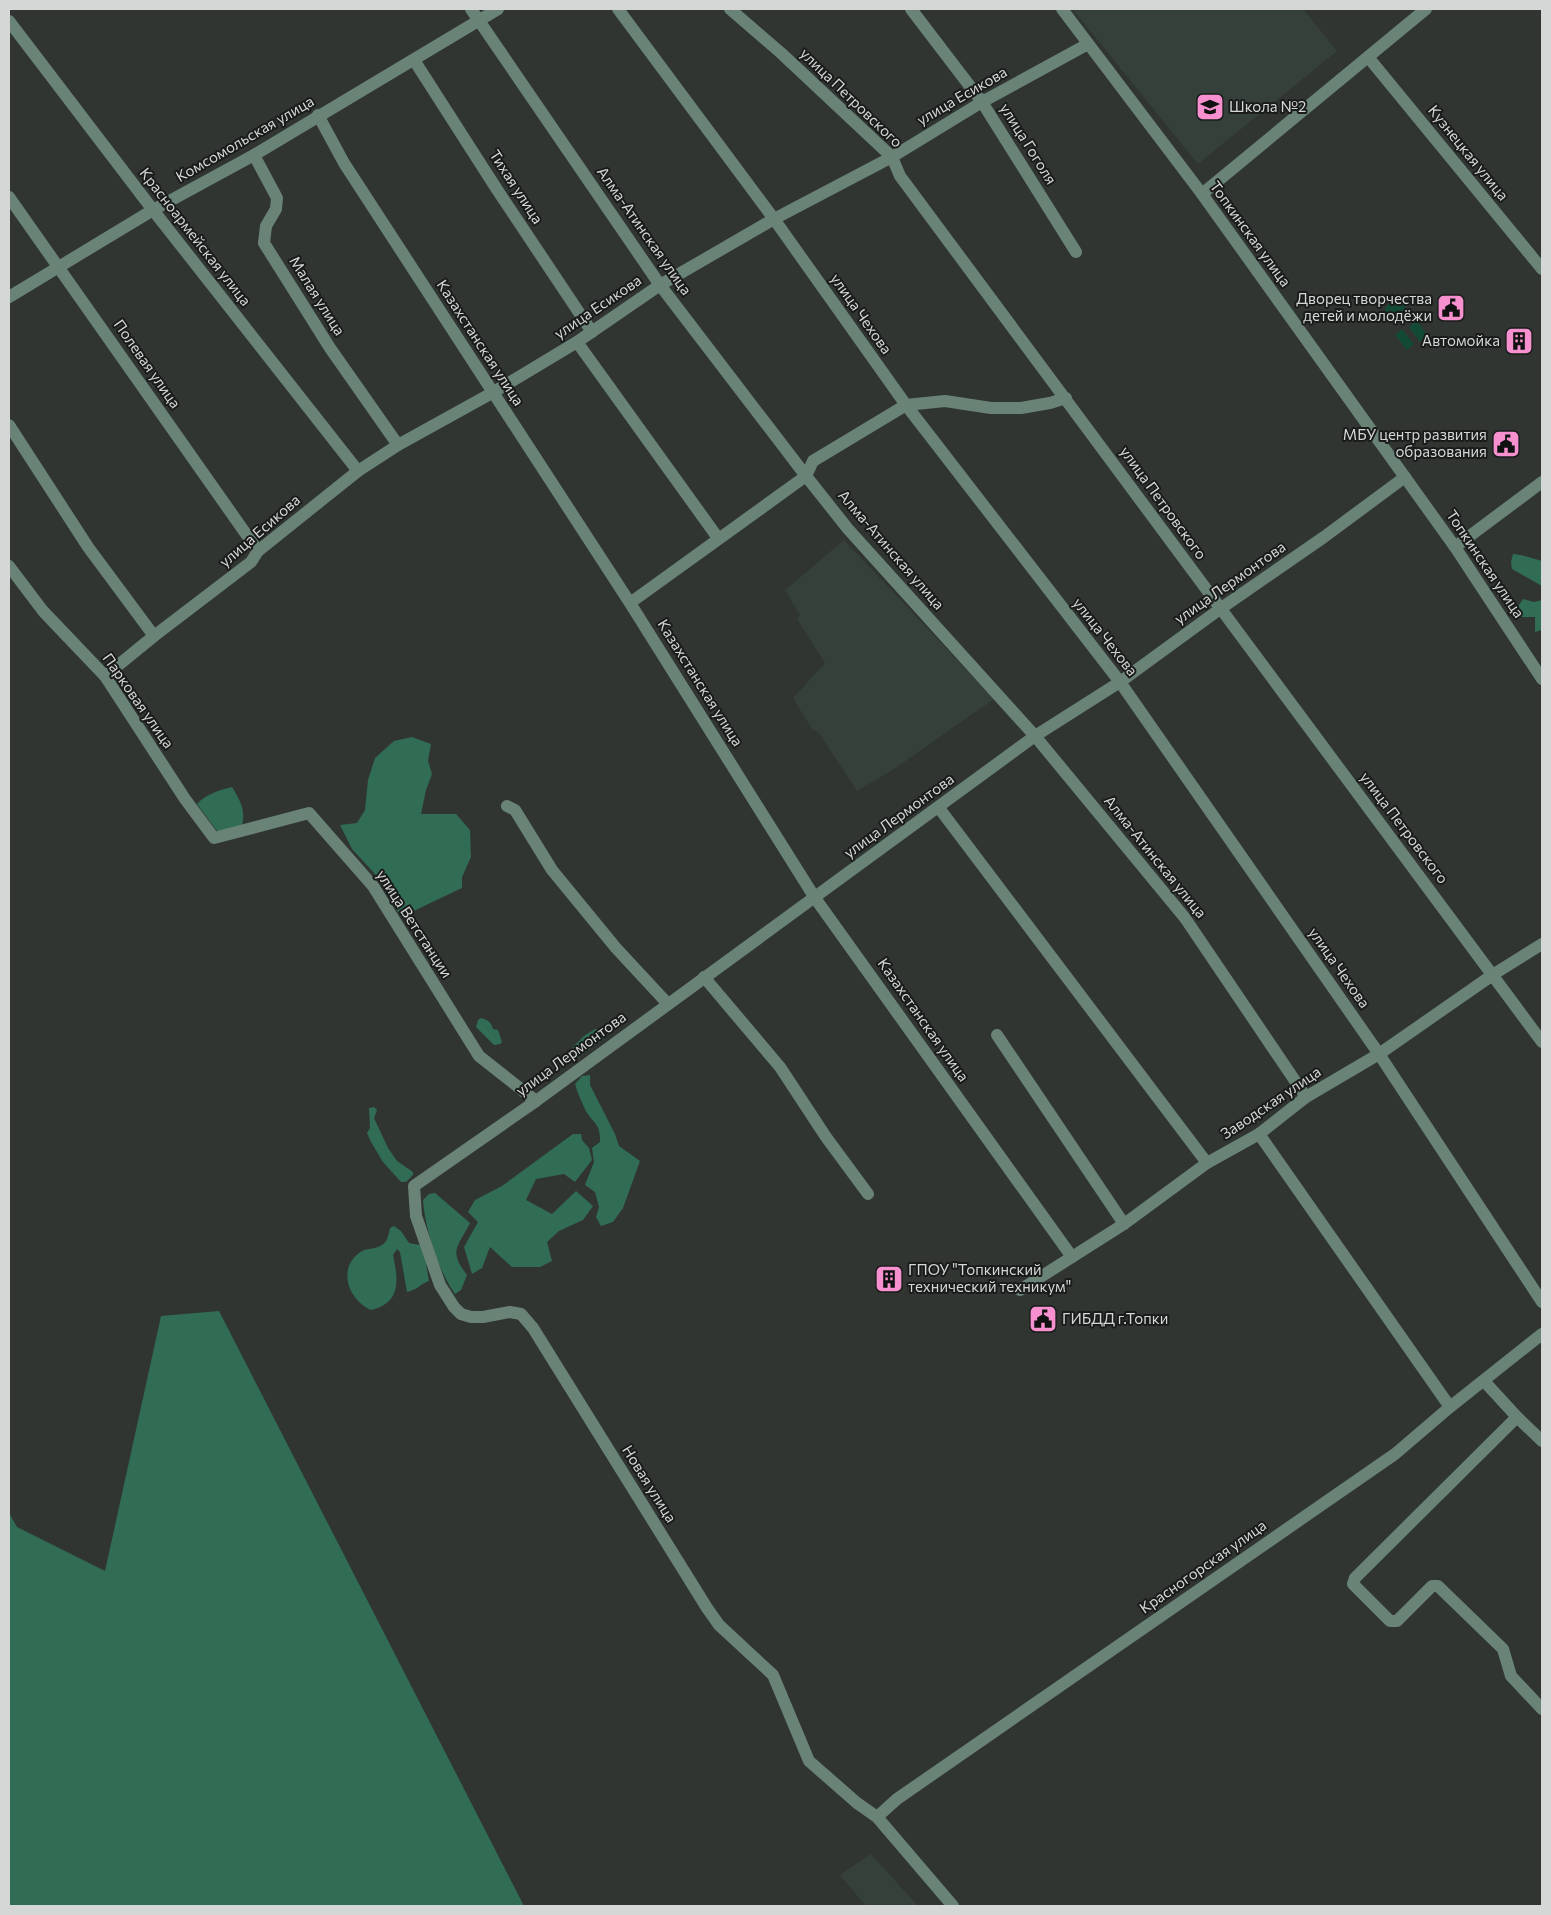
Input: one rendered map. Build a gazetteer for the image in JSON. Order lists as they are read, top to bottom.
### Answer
{
  "streets": {
    "street": [
      "улица Есикова",
      "улица Петровского",
      "Комсомольская улица",
      "улица Гоголя",
      "Кузнецкая улица",
      "Тихая улица",
      "Алма-Атинская улица",
      "Топкинская улица",
      "Красноармейская улица",
      "Малая улица",
      "улица Чехова",
      "Казахстанская улица",
      "Полевая улица",
      "улица Лермонтова",
      "Парковая улица",
      "улица Ветстанции",
      "Заводская улица",
      "Новая улица",
      "Красногорская улица"
    ]
  },
  "crossings": [
    ["улица Есикова", "улица Петровского"],
    ["улица Есикова", "улица Гоголя"],
    ["улица Есикова", "Тихая улица"],
    ["улица Есикова", "Алма-Атинская улица"],
    ["улица Есикова", "Топкинская улица"],
    ["улица Есикова", "Красноармейская улица"],
    ["улица Есикова", "Малая улица"],
    ["улица Есикова", "улица Чехова"],
    ["улица Есикова", "Казахстанская улица"],
    ["улица Есикова", "Полевая улица"],
    ["улица Есикова", "Парковая улица"],
    ["улица Петровского", "улица Лермонтова"],
    ["улица Петровского", "Заводская улица"],
    ["Комсомольская улица", "Тихая улица"],
    ["Комсомольская улица", "Алма-Атинская улица"],
    ["Комсомольская улица", "Красноармейская улица"],
    ["Комсомольская улица", "Малая улица"],
    ["Комсомольская улица", "Казахстанская улица"],
    ["Комсомольская улица", "Полевая улица"],
    ["Алма-Атинская улица", "улица Лермонтова"],
    ["Алма-Атинская улица", "Заводская улица"],
    ["Топкинская улица", "улица Лермонтова"],
    ["улица Чехова", "улица Лермонтова"],
    ["улица Чехова", "Заводская улица"],
    ["Казахстанская улица", "улица Лермонтова"],
    ["Казахстанская улица", "Заводская улица"],
    ["улица Лермонтова", "улица Ветстанции"],
    ["улица Лермонтова", "Новая улица"],
    ["Парковая улица", "улица Ветстанции"],
    ["Новая улица", "Красногорская улица"]
  ],
  "places": {
    "school or university": ["Школа №2"],
    "public building": ["Дворец творчества детей и молодёжи", "МБУ центр развития образования", "ГИБДД г.Топки"],
    "building": ["Автомойка", "ГПОУ \"Топкинский технический техникум\""]
  }
}
